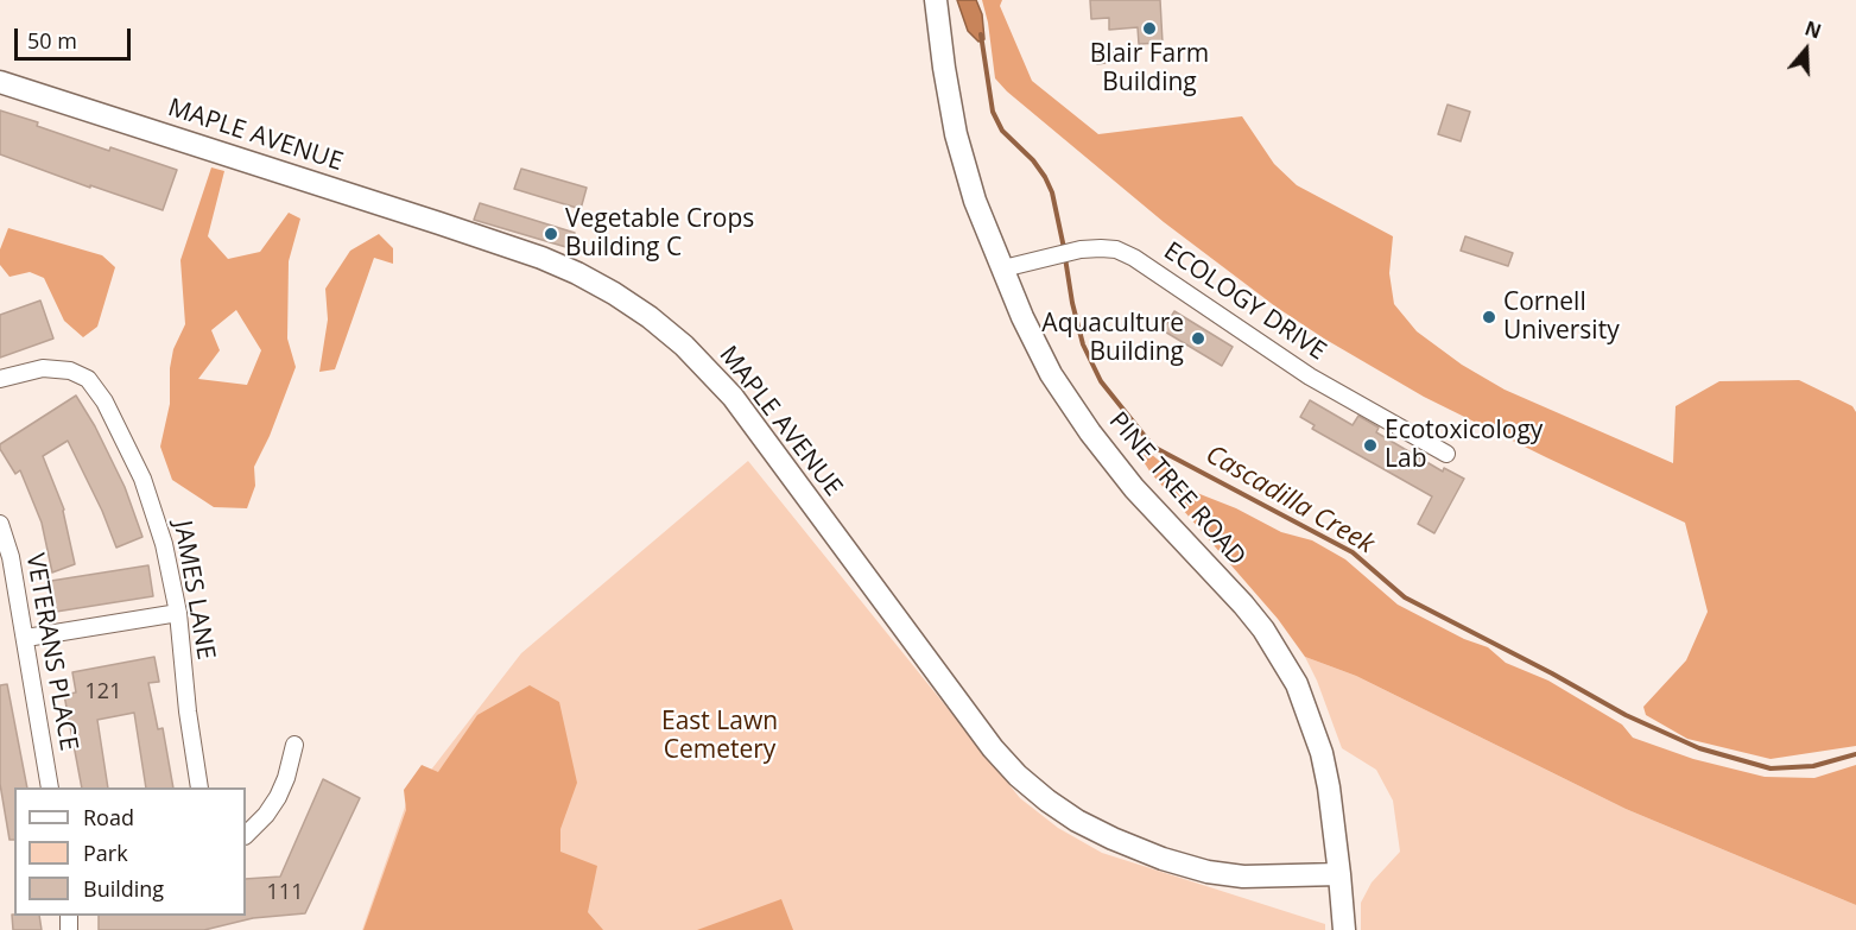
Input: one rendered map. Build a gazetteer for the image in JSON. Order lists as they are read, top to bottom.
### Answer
{
  "streets": {
    "street": [
      "MAPLE AVENUE",
      "ECOLOGY DRIVE",
      "PINE TREE ROAD",
      "JAMES LANE",
      "VETERANS PLACE"
    ]
  },
  "crossings": [
    ["MAPLE AVENUE", "PINE TREE ROAD"],
    ["ECOLOGY DRIVE", "PINE TREE ROAD"]
  ],
  "water": ["Cascadilla Creek"],
  "parks": ["East Lawn Cemetery"],
  "places": [
    "Blair Farm Building",
    "Vegetable Crops Building C",
    "Cornell University",
    "Aquaculture Building",
    "Ecotoxicology Lab"
  ],
  "house_numbers": ["121", "111"],
  "legend": ["Road", "Park", "Building"],
  "scale_bar": "50 m",
  "north": "top"
}
